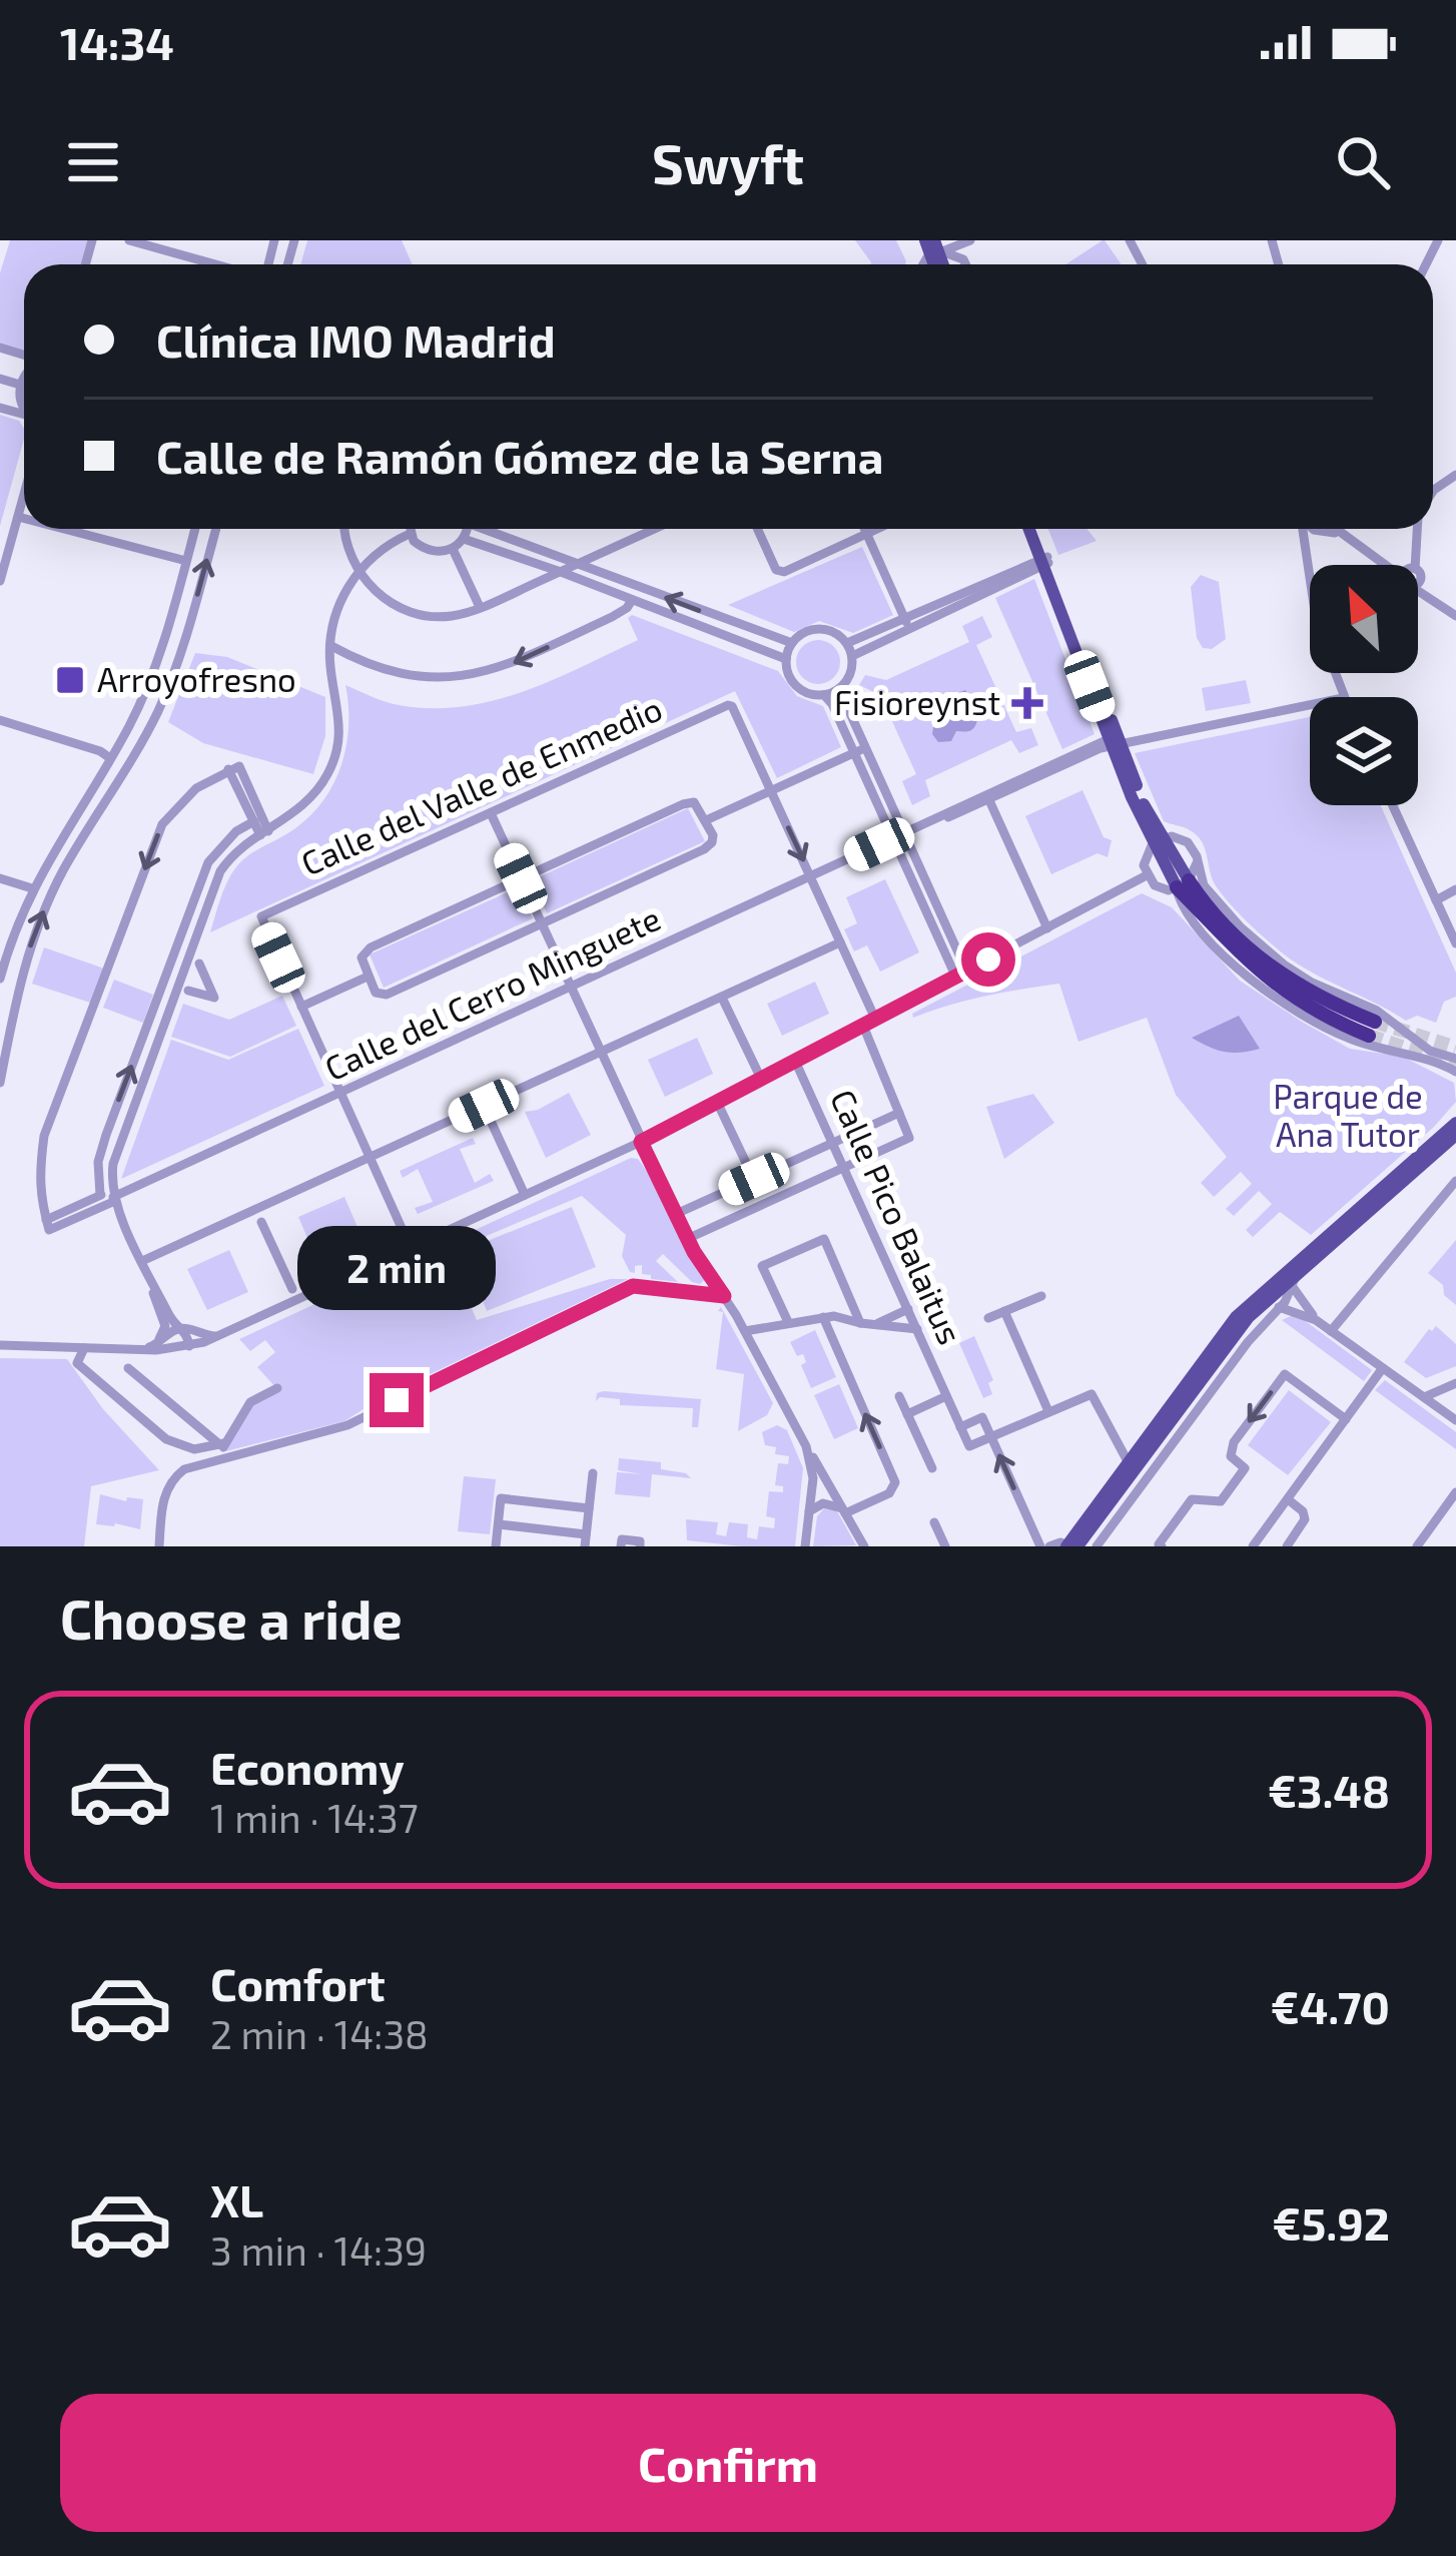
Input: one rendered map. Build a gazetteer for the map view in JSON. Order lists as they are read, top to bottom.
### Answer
{
  "streets": {
    "street": ["Calle del Valle de Enmedio", "Calle del Cerro Minguete", "Calle Pico Balaitus"]
  },
  "parks": ["Parque de Ana Tutor"],
  "places": {
    "transit": ["Arroyofresno"],
    "health": ["Fisioreynst"]
  },
  "north": "top left",
  "page": {
    "status": "14:34",
    "header": "Swyft",
    "banner": ["Clínica IMO Madrid", "Calle de Ramón Gómez de la Serna"],
    "bubble": "2 min",
    "heading": "Choose a ride",
    "list": [
      {
        "name": "Economy",
        "note": "1 min · 14:37",
        "value": "€3.48"
      },
      {
        "name": "Comfort",
        "note": "2 min · 14:38",
        "value": "€4.70"
      },
      {
        "name": "XL",
        "note": "3 min · 14:39",
        "value": "€5.92"
      }
    ],
    "buttons": "Confirm"
  }
}
